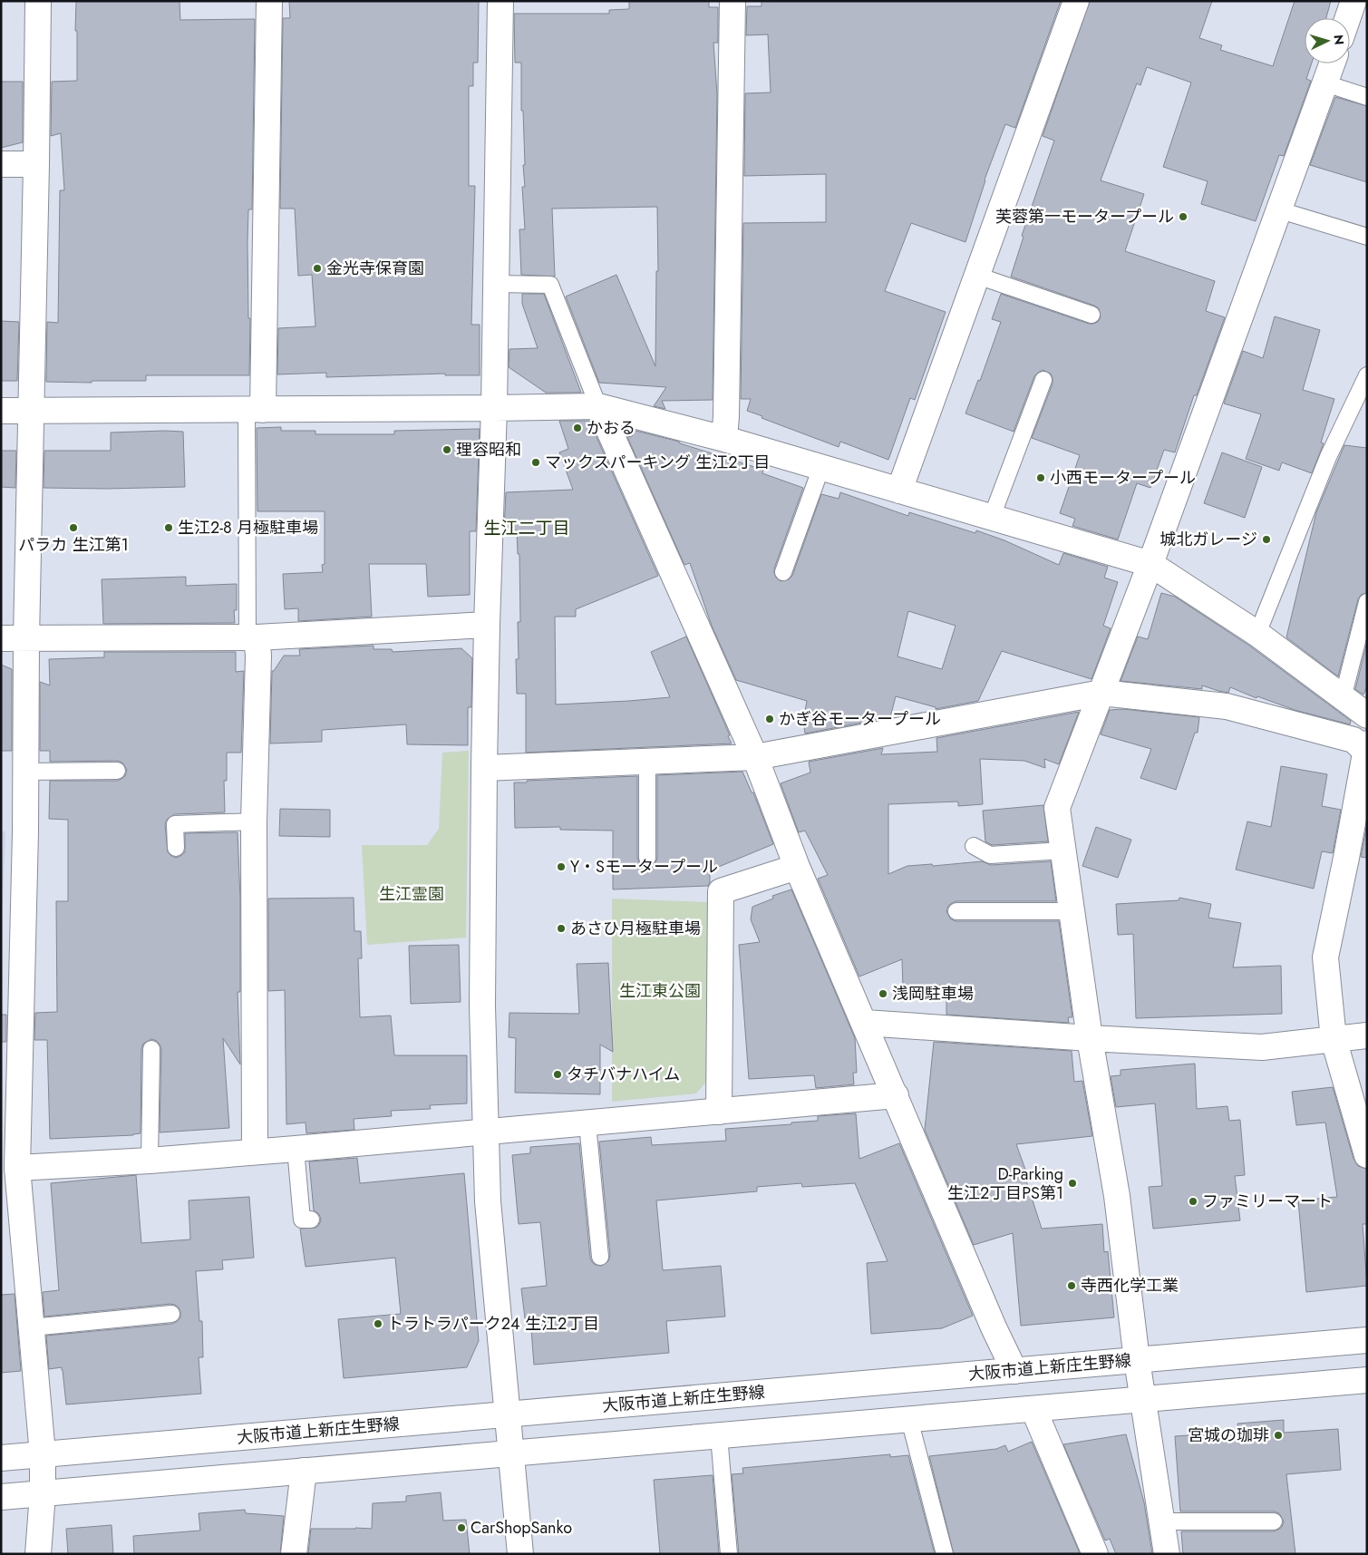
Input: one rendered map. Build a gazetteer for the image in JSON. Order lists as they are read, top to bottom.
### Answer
{
  "streets": {
    "street": ["大阪市道上新庄生野線"]
  },
  "districts": ["生江二丁目"],
  "parks": ["生江霊園", "生江東公園"],
  "places": [
    "芙蓉第一モータープール",
    "金光寺保育園",
    "かおる",
    "理容昭和",
    "マックスパーキング 生江2丁目",
    "小西モータープール",
    "パラカ 生江第1",
    "生江2-8 月極駐車場",
    "城北ガレージ",
    "かぎ谷モータープール",
    "Y・Sモータープール",
    "あさひ月極駐車場",
    "浅岡駐車場",
    "タチバナハイム",
    "D-Parking 生江2丁目PS第1",
    "ファミリーマート",
    "寺西化学工業",
    "トラトラパーク24 生江2丁目",
    "宮城の珈琲",
    "CarShopSanko"
  ],
  "north": "right"
}
